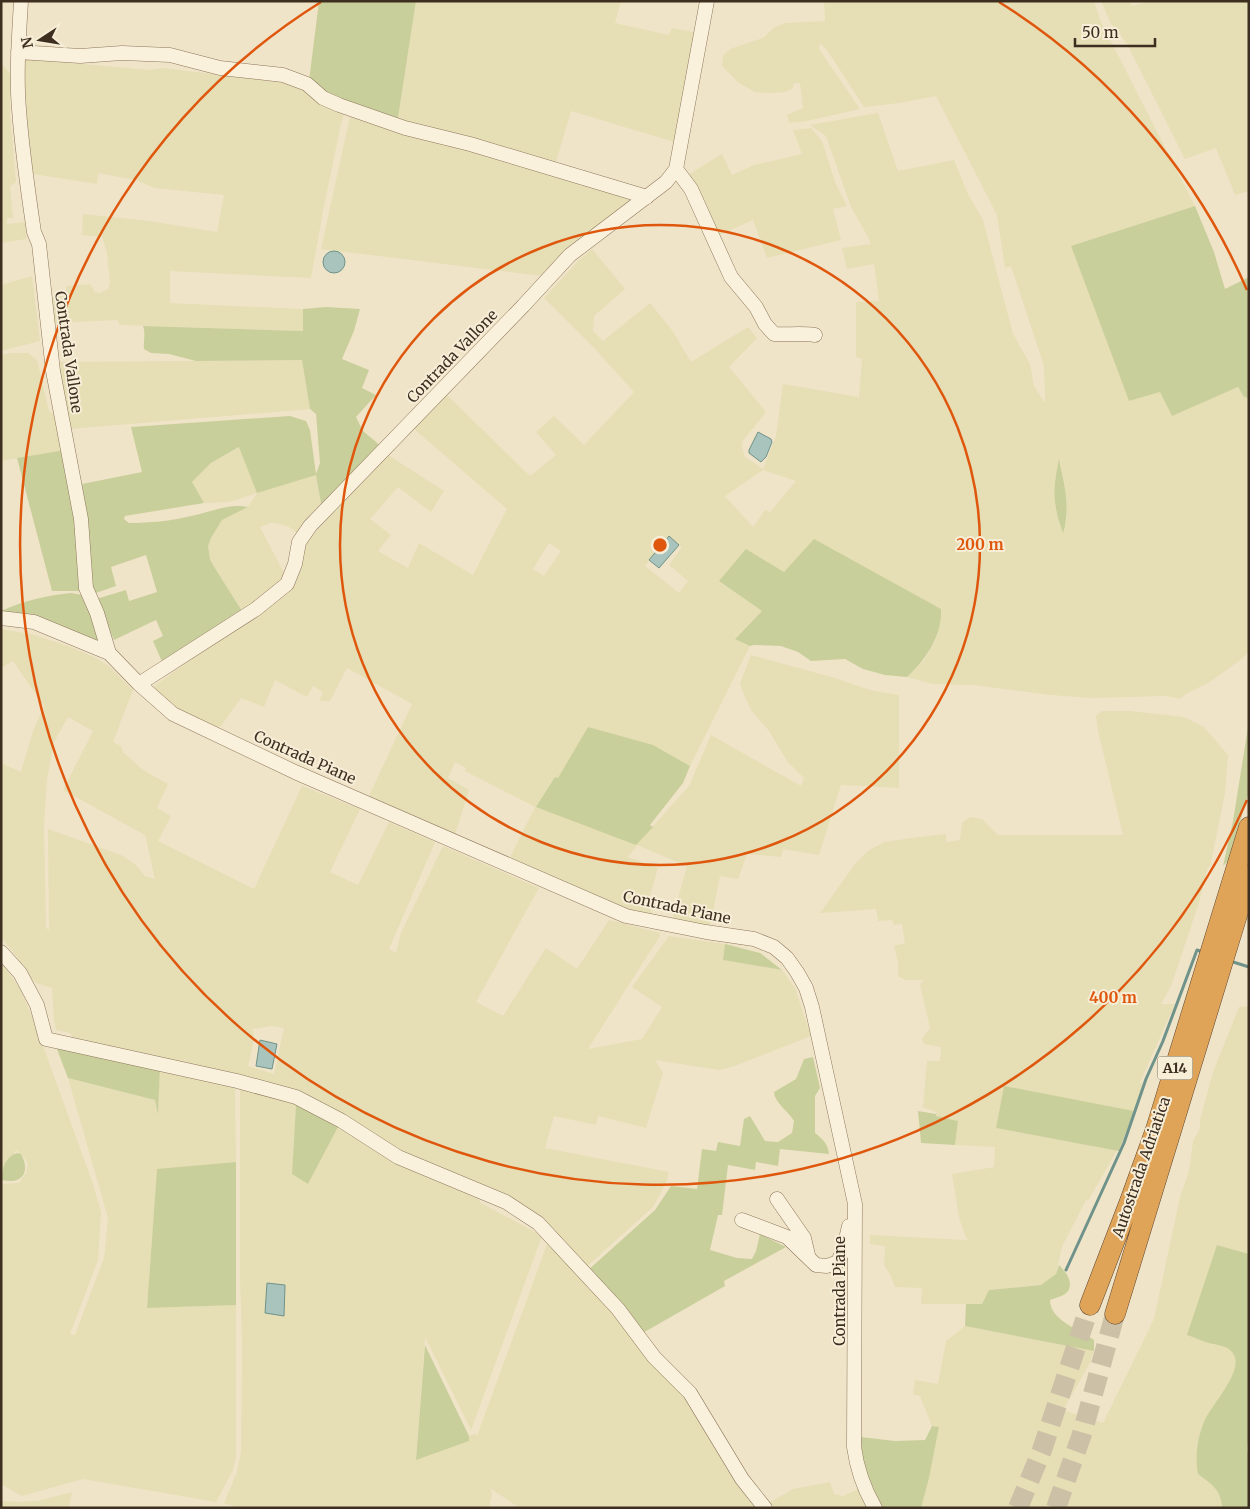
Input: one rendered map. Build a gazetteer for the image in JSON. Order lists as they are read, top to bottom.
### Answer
{
  "streets": {
    "highway": ["A14", "Autostrada Adriatica"],
    "street": ["Contrada Vallone", "Contrada Piane"]
  },
  "crossings": [
    ["Contrada Vallone", "Contrada Piane"]
  ],
  "scale_bar": "50 m",
  "north": "left",
  "rings": ["200 m", "400 m"]
}
